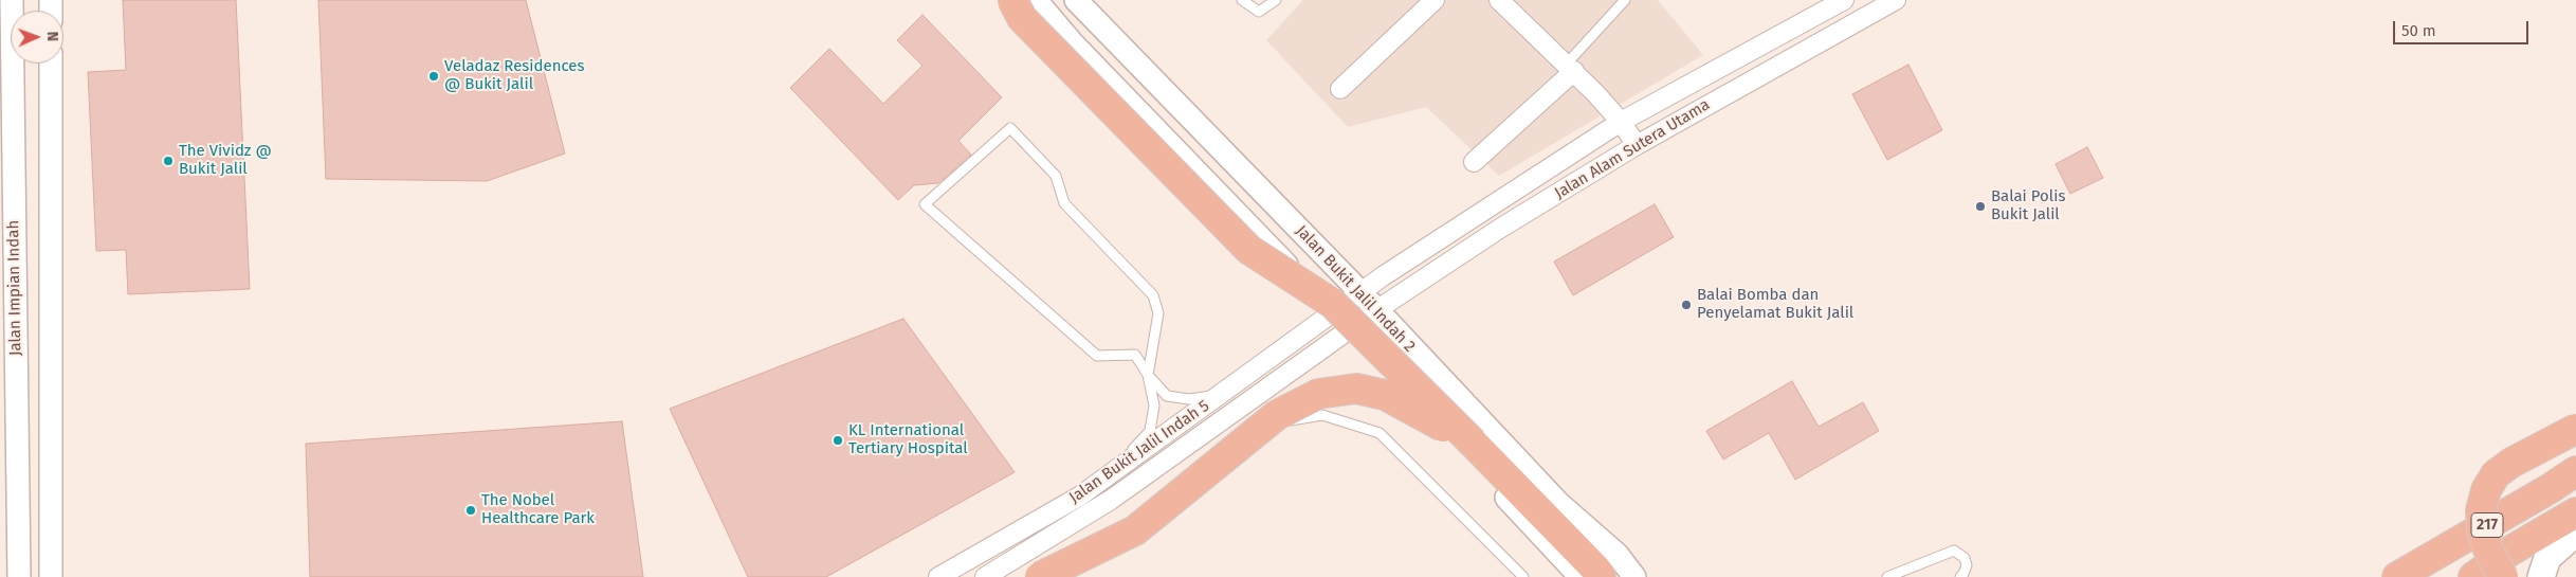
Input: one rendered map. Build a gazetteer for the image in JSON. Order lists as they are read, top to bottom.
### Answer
{
  "streets": {
    "highway": ["217"],
    "street": [
      "Jalan Alam Sutera Utama",
      "Jalan Impian Indah",
      "Jalan Bukit Jalil Indah 2",
      "Jalan Bukit Jalil Indah 5"
    ]
  },
  "crossings": [
    ["Jalan Alam Sutera Utama", "Jalan Bukit Jalil Indah 2"],
    ["Jalan Alam Sutera Utama", "Jalan Bukit Jalil Indah 5"],
    ["Jalan Bukit Jalil Indah 2", "Jalan Bukit Jalil Indah 5"]
  ],
  "places": [
    "Veladaz Residences @ Bukit Jalil",
    "The Vividz @ Bukit Jalil",
    "Balai Polis Bukit Jalil",
    "Balai Bomba dan Penyelamat Bukit Jalil",
    "KL International Tertiary Hospital",
    "The Nobel Healthcare Park"
  ],
  "scale_bar": "50 m",
  "north": "right"
}
